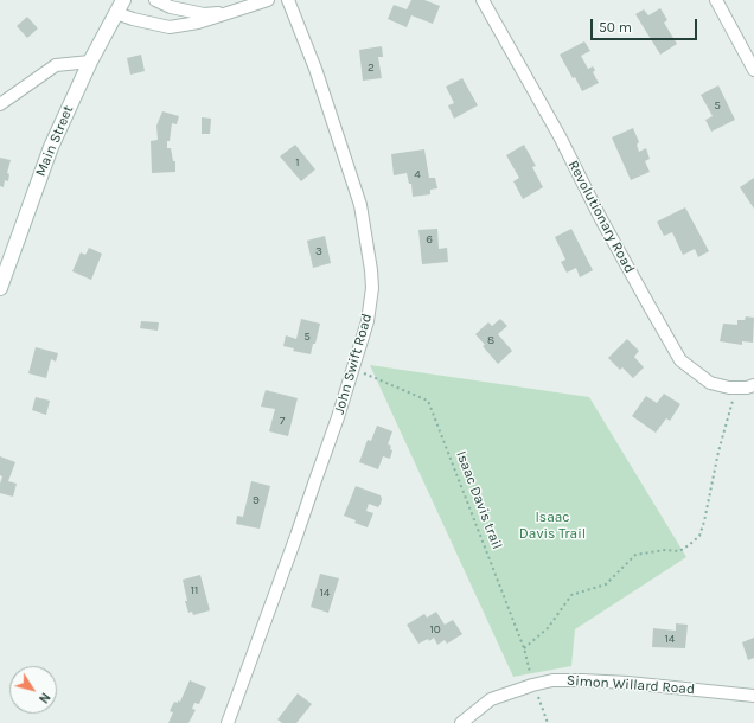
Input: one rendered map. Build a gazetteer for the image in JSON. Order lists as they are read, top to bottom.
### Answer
{
  "streets": {
    "main road": ["Main Street"],
    "street": ["Revolutionary Road", "John Swift Road", "Simon Willard Road"],
    "path": ["Isaac Davis trail"]
  },
  "crossings": [
    ["John Swift Road", "Isaac Davis trail"],
    ["Isaac Davis trail", "Simon Willard Road"]
  ],
  "parks": ["Isaac Davis Trail"],
  "house_numbers": [
    "2",
    "5",
    "1",
    "4",
    "6",
    "3",
    "5",
    "8",
    "7",
    "9",
    "11",
    "14",
    "10",
    "14"
  ],
  "scale_bar": "50 m",
  "north": "bottom right"
}
